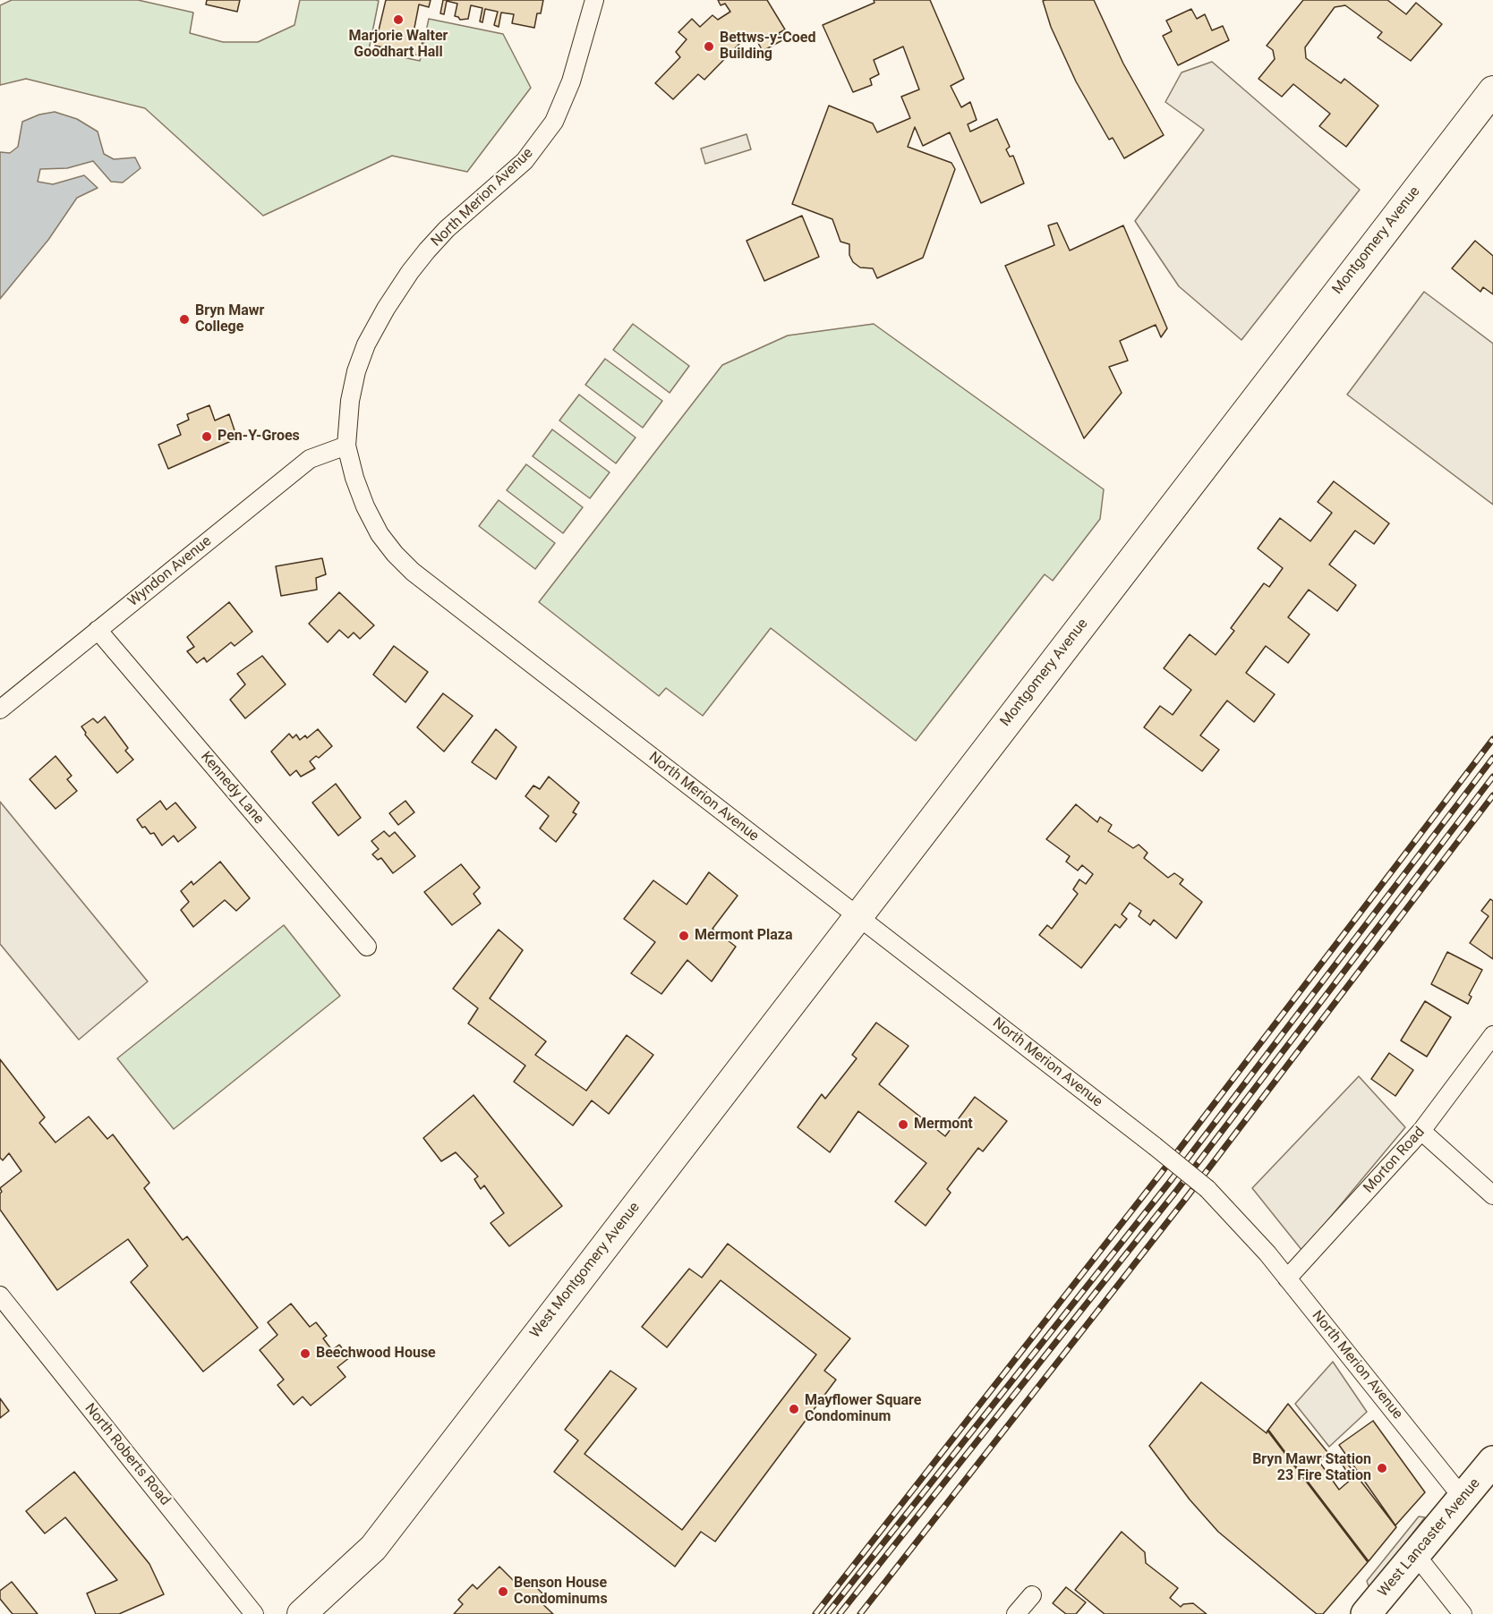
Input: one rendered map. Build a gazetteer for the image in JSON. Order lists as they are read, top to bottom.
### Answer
{
  "streets": {
    "highway": ["West Lancaster Avenue"],
    "main road": ["Montgomery Avenue", "West Montgomery Avenue"],
    "street": [
      "North Merion Avenue",
      "Wyndon Avenue",
      "Kennedy Lane",
      "Morton Road",
      "North Roberts Road"
    ]
  },
  "crossings": [
    ["North Merion Avenue", "Montgomery Avenue"],
    ["North Merion Avenue", "Wyndon Avenue"],
    ["North Merion Avenue", "Morton Road"],
    ["North Merion Avenue", "West Montgomery Avenue"],
    ["North Merion Avenue", "West Lancaster Avenue"],
    ["Montgomery Avenue", "West Montgomery Avenue"],
    ["Wyndon Avenue", "Kennedy Lane"]
  ],
  "places": [
    "Marjorie Walter Goodhart Hall",
    "Bettws-y-Coed Building",
    "Bryn Mawr College",
    "Pen-Y-Groes",
    "Mermont Plaza",
    "Mermont",
    "Beechwood House",
    "Mayflower Square Condominum",
    "Bryn Mawr Station 23 Fire Station",
    "Benson House Condominums"
  ]
}
